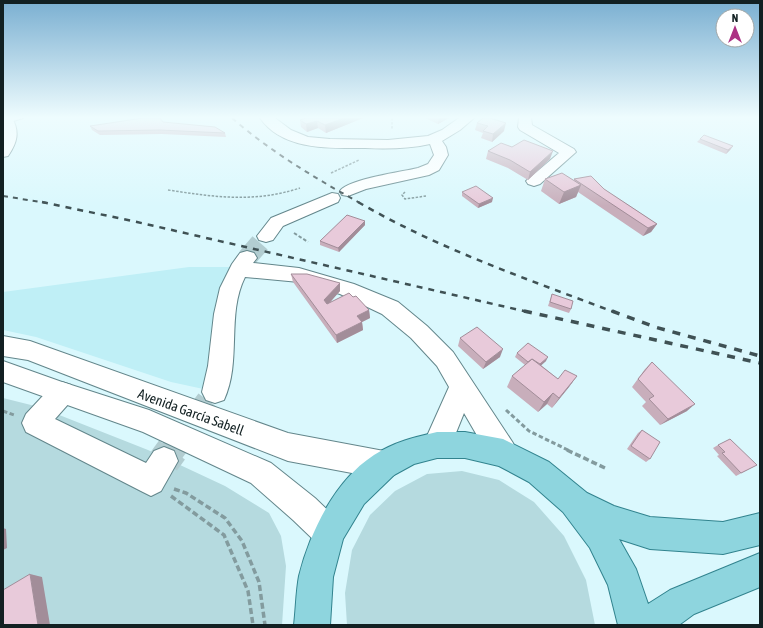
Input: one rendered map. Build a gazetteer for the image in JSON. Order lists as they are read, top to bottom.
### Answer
{
  "streets": {
    "street": ["Avenida García Sabell"]
  },
  "north": "top"
}
